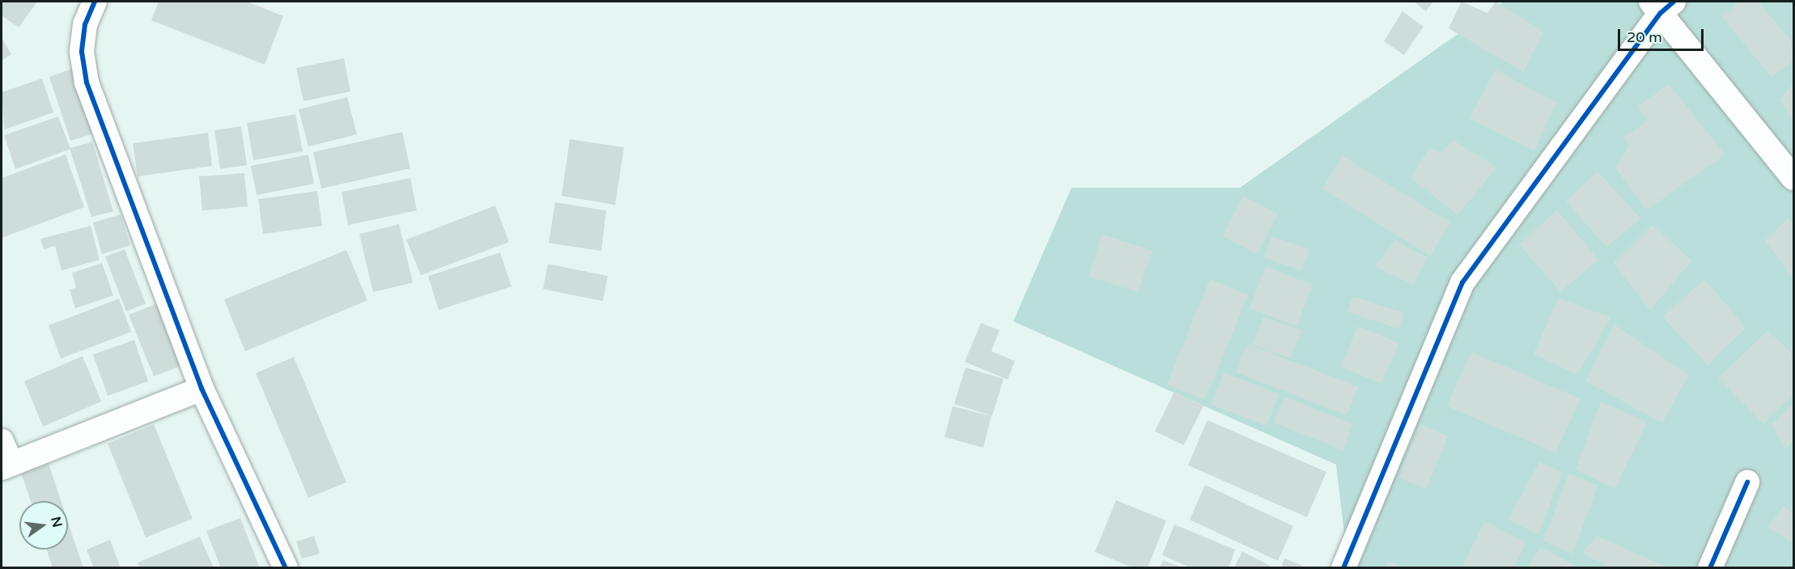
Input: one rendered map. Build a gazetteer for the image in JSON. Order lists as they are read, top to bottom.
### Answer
{
  "scale_bar": "20 m",
  "north": "right"
}
